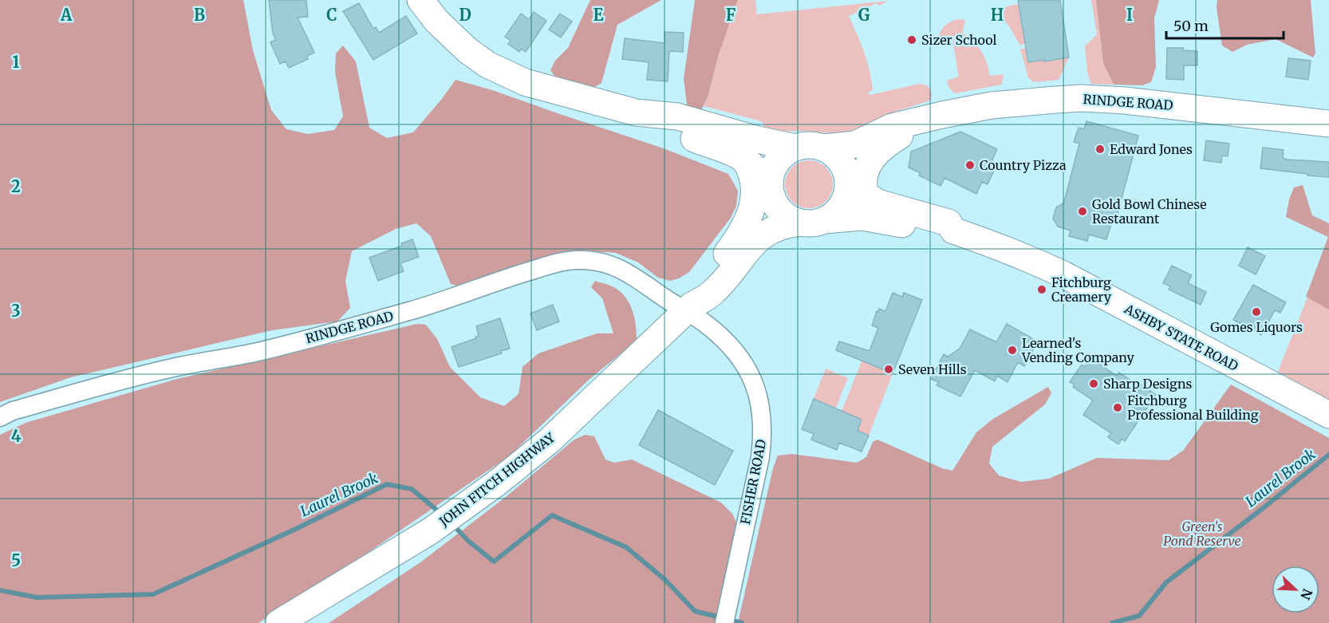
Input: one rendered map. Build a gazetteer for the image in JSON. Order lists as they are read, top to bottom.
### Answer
{
  "streets": {
    "main road": ["RINDGE ROAD", "ASHBY STATE ROAD", "JOHN FITCH HIGHWAY"],
    "street": ["FISHER ROAD"]
  },
  "crossings": [
    ["RINDGE ROAD", "ASHBY STATE ROAD"],
    ["RINDGE ROAD", "JOHN FITCH HIGHWAY"],
    ["RINDGE ROAD", "FISHER ROAD"],
    ["ASHBY STATE ROAD", "JOHN FITCH HIGHWAY"],
    ["JOHN FITCH HIGHWAY", "FISHER ROAD"]
  ],
  "water": ["Laurel Brook"],
  "parks": ["Green's Pond Reserve"],
  "places": [
    "Sizer School",
    "Edward Jones",
    "Country Pizza",
    "Gold Bowl Chinese Restaurant",
    "Fitchburg Creamery",
    "Gomes Liquors",
    "Learned's Vending Company",
    "Seven Hills",
    "Sharp Designs",
    "Fitchburg Professional Building"
  ],
  "scale_bar": "50 m",
  "north": "bottom right",
  "grid": {
    "columns": [
      "A",
      "B",
      "C",
      "D",
      "E",
      "F",
      "G",
      "H",
      "I"
    ],
    "rows": [
      "1",
      "2",
      "3",
      "4",
      "5"
    ]
  }
}
